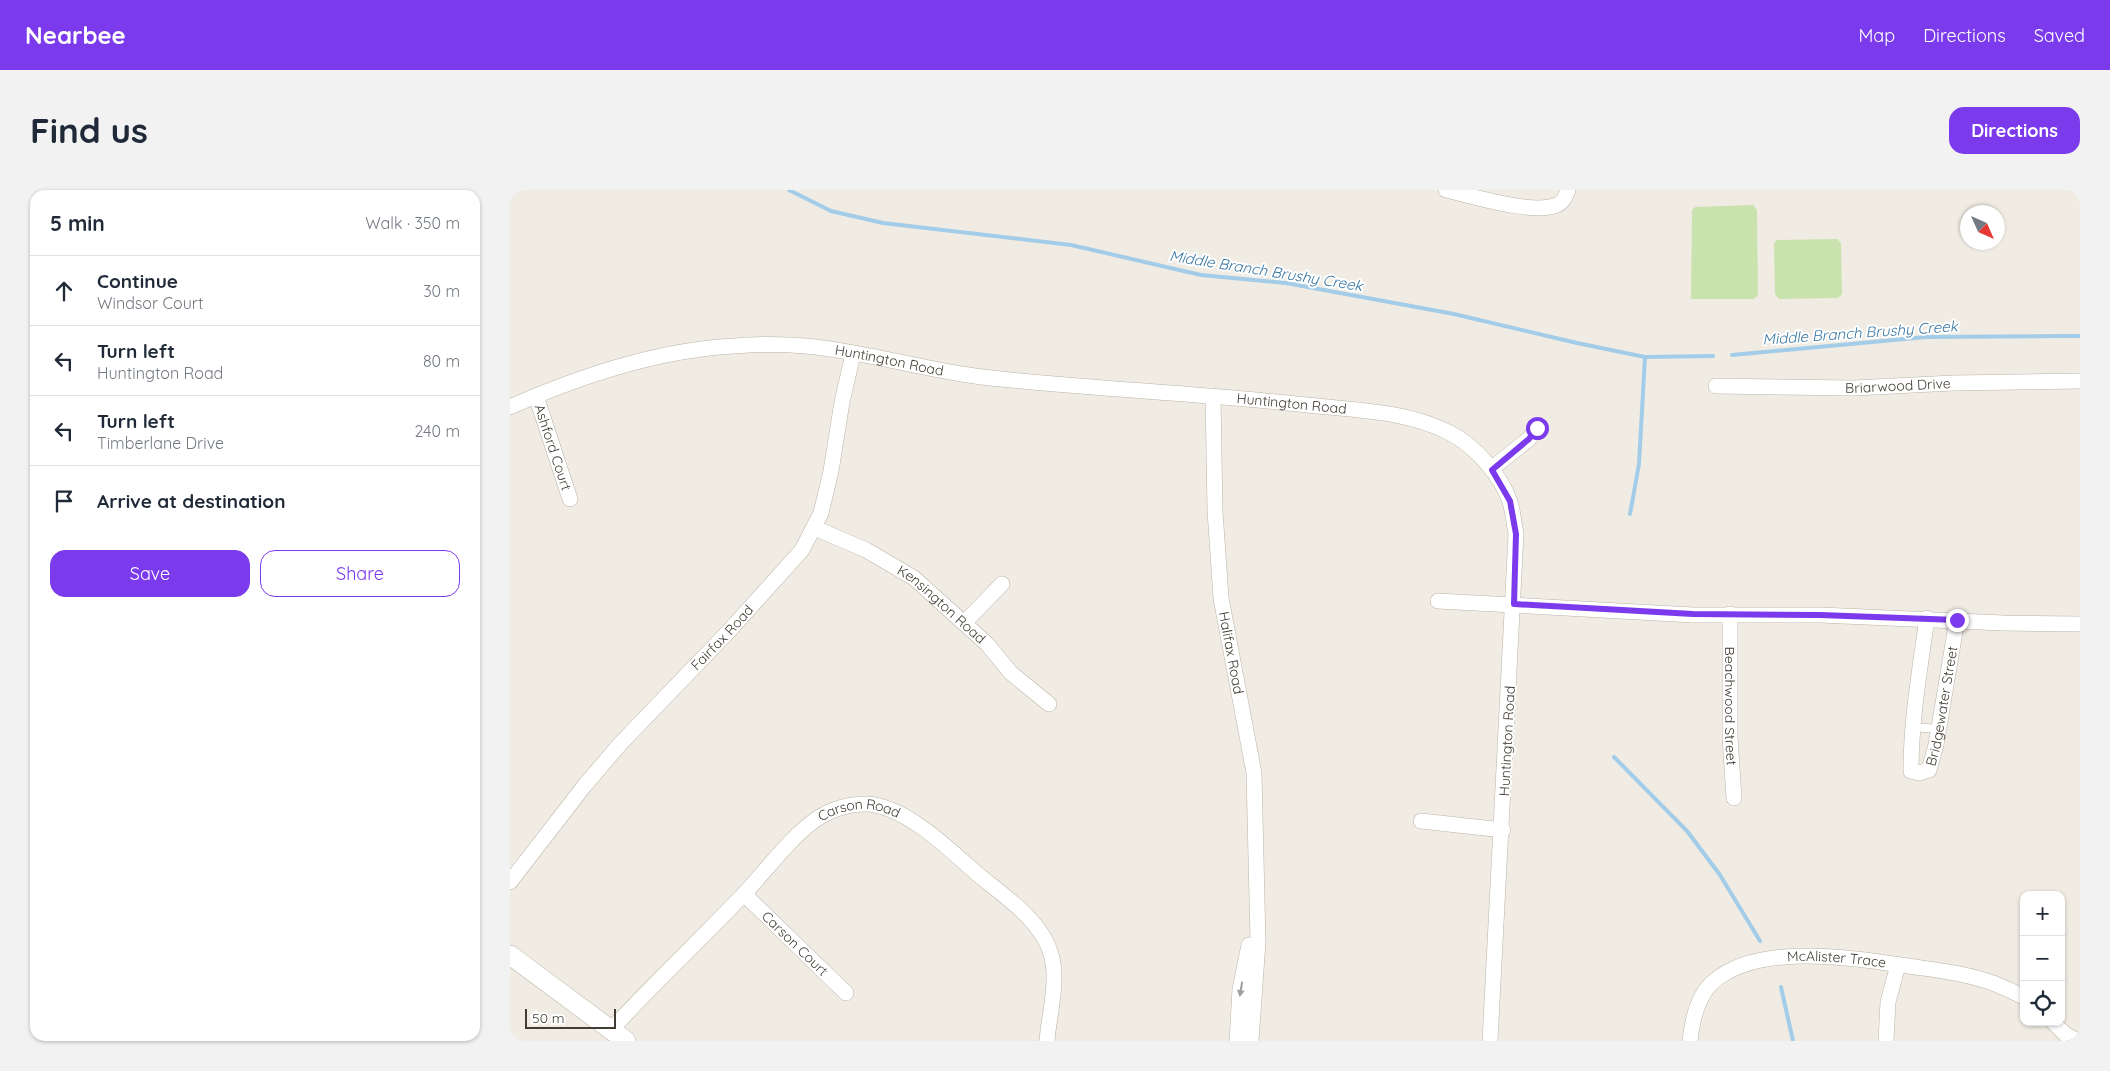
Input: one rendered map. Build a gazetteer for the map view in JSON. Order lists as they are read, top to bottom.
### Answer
{
  "streets": {
    "street": [
      "Huntington Road",
      "Briarwood Drive",
      "Ashford Court",
      "Kensington Road",
      "Fairfax Road",
      "Halifax Road",
      "Bridgewater Street",
      "Beachwood Street",
      "Carson Road",
      "Carson Court",
      "McAlister Trace"
    ]
  },
  "crossings": [
    ["Huntington Road", "Ashford Court"],
    ["Huntington Road", "Fairfax Road"],
    ["Huntington Road", "Halifax Road"],
    ["Kensington Road", "Fairfax Road"],
    ["Carson Road", "Carson Court"]
  ],
  "water": ["Middle Branch Brushy Creek"],
  "scale_bar": "50 m",
  "north": "bottom right",
  "page": {
    "header": "Nearbee",
    "nav": ["Map", "Directions", "Saved"],
    "buttons": [
      "Directions",
      ["Save", "Share"]
    ],
    "title": "Find us",
    "heading": ["5 min", "Walk · 350 m"],
    "list": [
      ["Continue", "Windsor Court", "30 m"],
      ["Turn left", "Huntington Road", "80 m"],
      ["Turn left", "Timberlane Drive", "240 m"],
      "Arrive at destination"
    ],
    "map_buttons": ["+", "−"],
    "scale": "50 m"
  }
}
